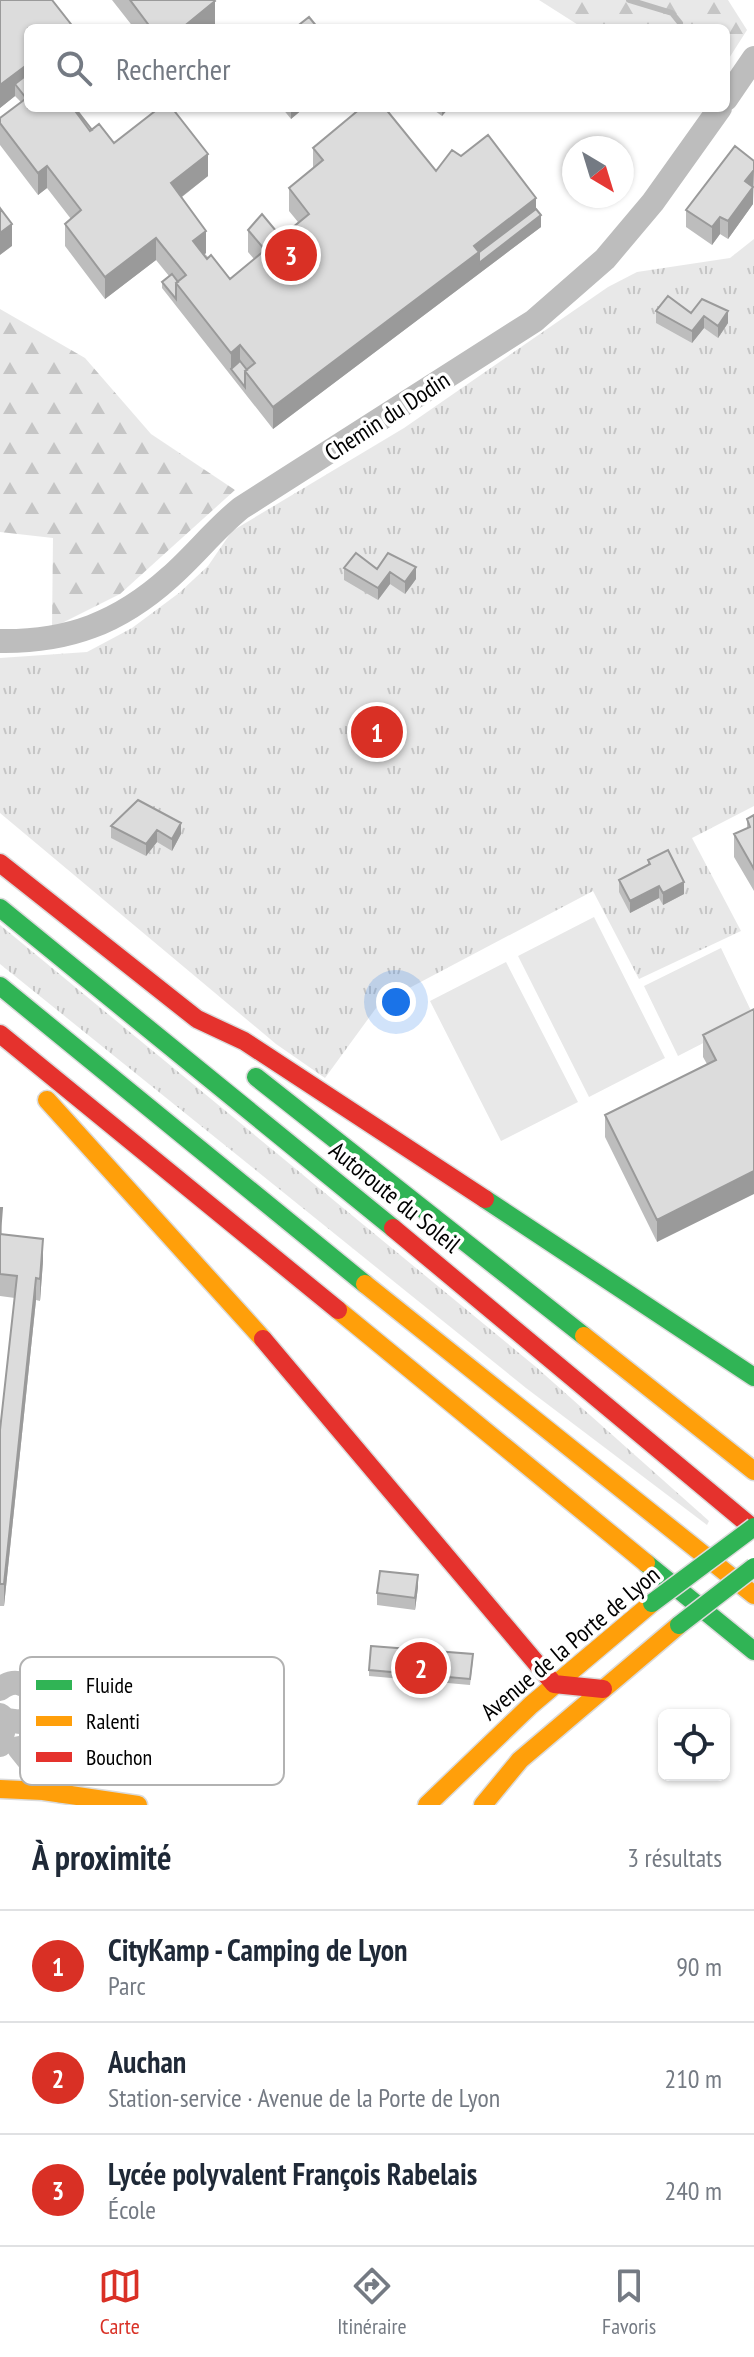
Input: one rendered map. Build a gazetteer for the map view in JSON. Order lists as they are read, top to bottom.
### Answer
{
  "streets": {
    "main road": ["Autoroute du Soleil", "Avenue de la Porte de Lyon"],
    "street": ["Chemin du Dodin"]
  },
  "crossings": [
    ["Autoroute du Soleil", "Avenue de la Porte de Lyon"]
  ],
  "legend": ["Fluide", "Ralenti", "Bouchon"],
  "north": "bottom right",
  "page": {
    "search": "Rechercher",
    "pins": ["3", "1", "2"],
    "heading": ["À proximité", "3 résultats"],
    "list": [
      {
        "mark": "1",
        "name": "CityKamp - Camping de Lyon",
        "note": "Parc",
        "value": "90 m"
      },
      {
        "mark": "2",
        "name": "Auchan",
        "note": "Station-service · Avenue de la Porte de Lyon",
        "value": "210 m"
      },
      {
        "mark": "3",
        "name": "Lycée polyvalent François Rabelais",
        "note": "École",
        "value": "240 m"
      }
    ],
    "nav": ["Carte", "Itinéraire", "Favoris"]
  }
}
